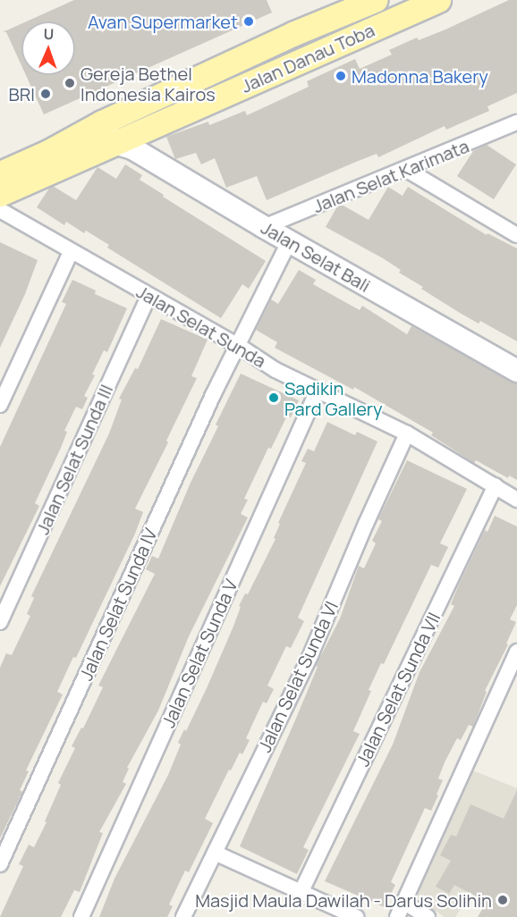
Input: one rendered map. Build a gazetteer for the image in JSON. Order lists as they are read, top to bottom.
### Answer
{
  "streets": {
    "main road": ["Jalan Danau Toba"],
    "street": [
      "Jalan Selat Karimata",
      "Jalan Selat Bali",
      "Jalan Selat Sunda",
      "Jalan Selat Sunda III",
      "Jalan Selat Sunda IV",
      "Jalan Selat Sunda V",
      "Jalan Selat Sunda VI",
      "Jalan Selat Sunda VII"
    ]
  },
  "crossings": [
    ["Jalan Danau Toba", "Jalan Selat Bali"],
    ["Jalan Selat Karimata", "Jalan Selat Bali"],
    ["Jalan Selat Bali", "Jalan Selat Sunda IV"],
    ["Jalan Selat Sunda", "Jalan Selat Sunda III"],
    ["Jalan Selat Sunda", "Jalan Selat Sunda IV"],
    ["Jalan Selat Sunda", "Jalan Selat Sunda V"],
    ["Jalan Selat Sunda", "Jalan Selat Sunda VI"],
    ["Jalan Selat Sunda", "Jalan Selat Sunda VII"]
  ],
  "places": [
    "Avan Supermarket",
    "Madonna Bakery",
    "Gereja Bethel Indonesia Kairos",
    "BRI",
    "Sadikin Pard Gallery",
    "Masjid Maula Dawilah - Darus Solihin"
  ],
  "north": "top"
}
